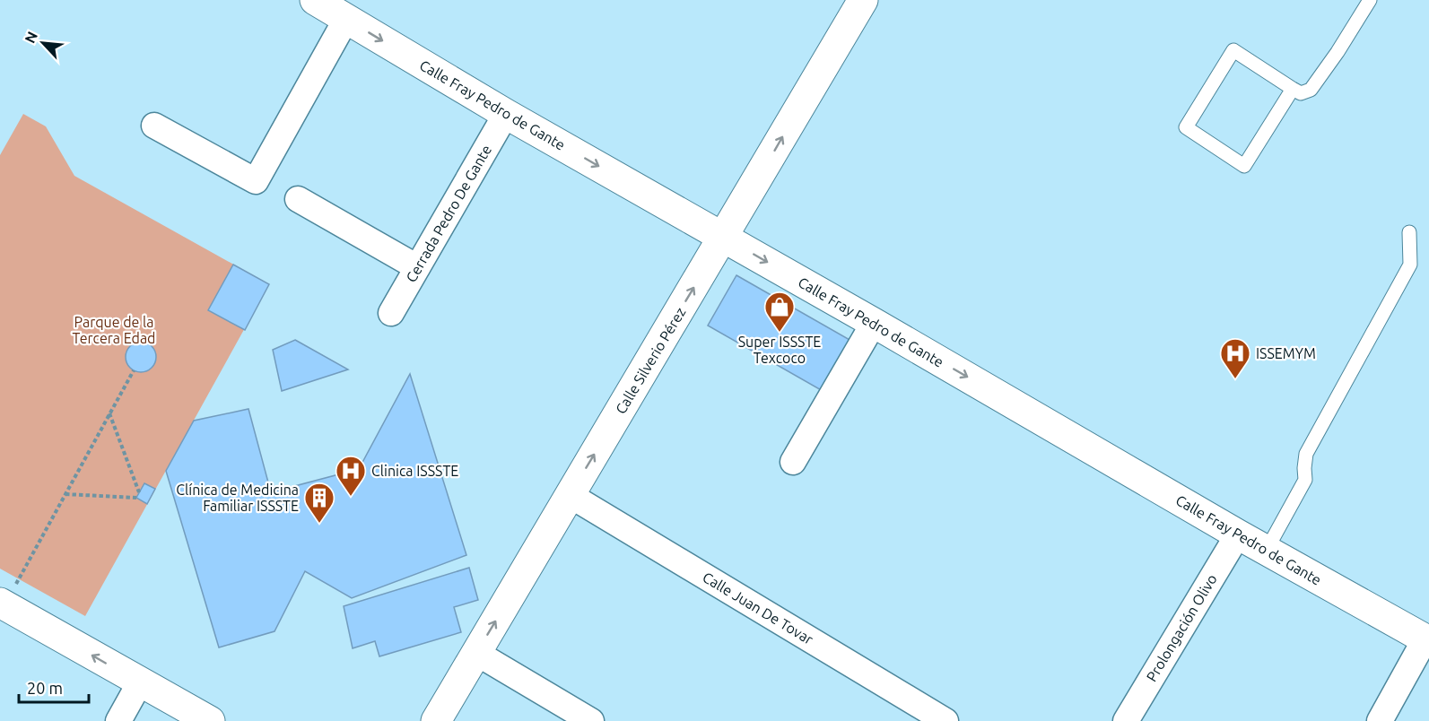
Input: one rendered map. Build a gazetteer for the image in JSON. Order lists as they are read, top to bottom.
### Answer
{
  "streets": {
    "main road": ["Calle Fray Pedro de Gante", "Calle Silverio Pérez"],
    "street": ["Cerrada Pedro De Gante", "Calle Juan De Tovar", "Prolongación Olivo"]
  },
  "crossings": [
    ["Calle Fray Pedro de Gante", "Cerrada Pedro De Gante"],
    ["Calle Fray Pedro de Gante", "Calle Silverio Pérez"],
    ["Calle Fray Pedro de Gante", "Prolongación Olivo"],
    ["Calle Silverio Pérez", "Calle Juan De Tovar"]
  ],
  "one_way": ["Calle Fray Pedro de Gante", "Calle Silverio Pérez"],
  "parks": ["Parque de la Tercera Edad"],
  "places": {
    "shop": ["Super ISSSTE Texcoco"],
    "hospital": ["ISSEMYM", "Clinica ISSSTE"],
    "building": ["Clínica de Medicina Familiar ISSSTE"]
  },
  "scale_bar": "20 m",
  "north": "top left"
}
